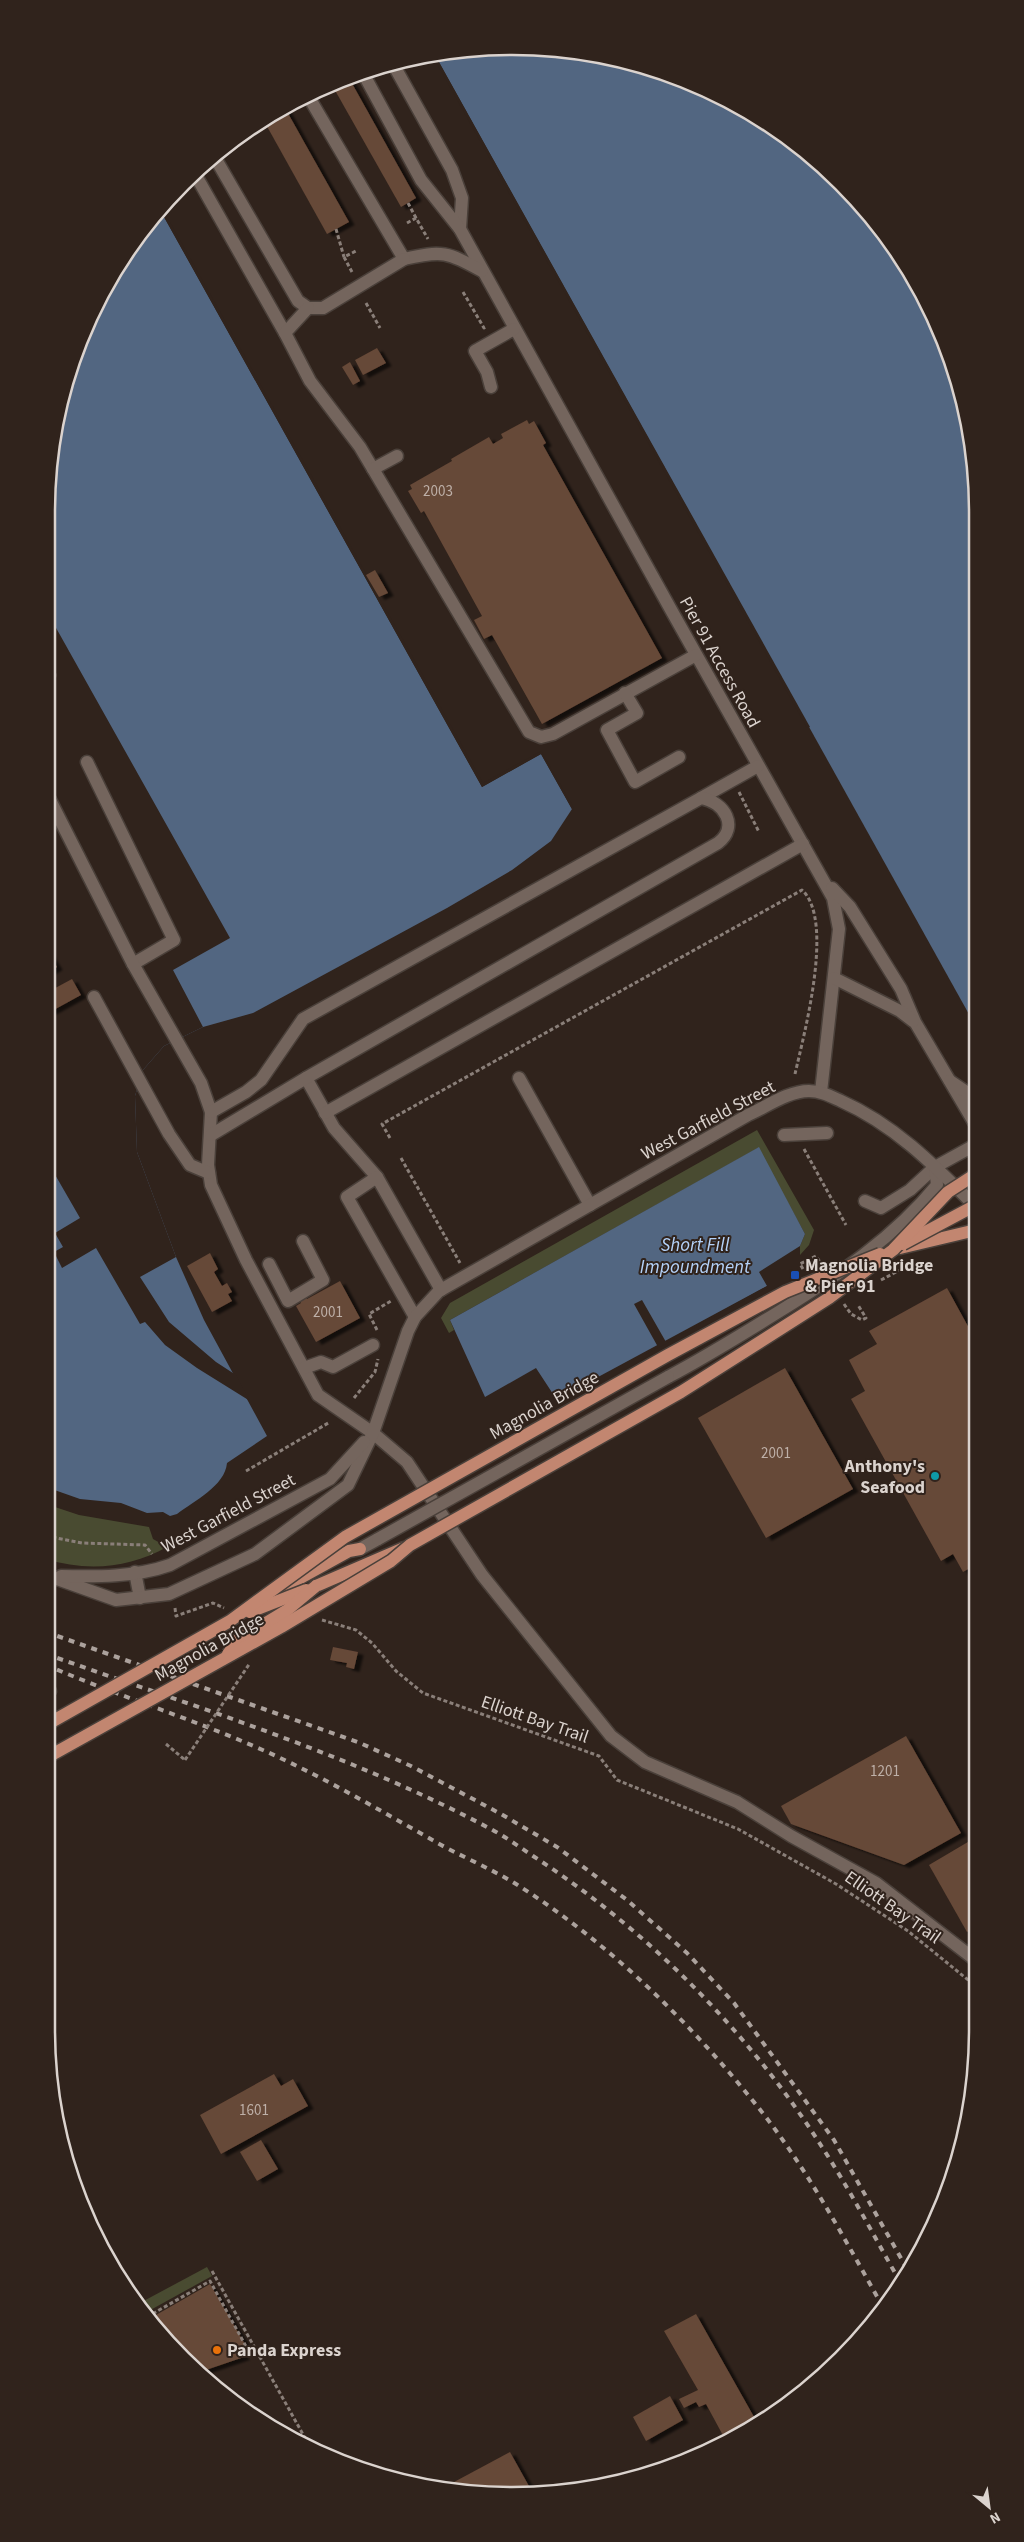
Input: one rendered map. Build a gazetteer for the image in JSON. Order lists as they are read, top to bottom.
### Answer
{
  "streets": {
    "main road": ["Magnolia Bridge"],
    "street": ["Pier 91 Access Road", "West Garfield Street"],
    "path": ["Elliott Bay Trail"]
  },
  "crossings": [
    ["Pier 91 Access Road", "West Garfield Street"]
  ],
  "water": ["Short Fill Impoundment"],
  "places": {
    "transit": ["Magnolia Bridge & Pier 91"],
    "other": ["Anthony's Seafood", "Panda Express"]
  },
  "house_numbers": [
    "2003",
    "2001",
    "2001",
    "1201",
    "1601"
  ],
  "north": "bottom right"
}
